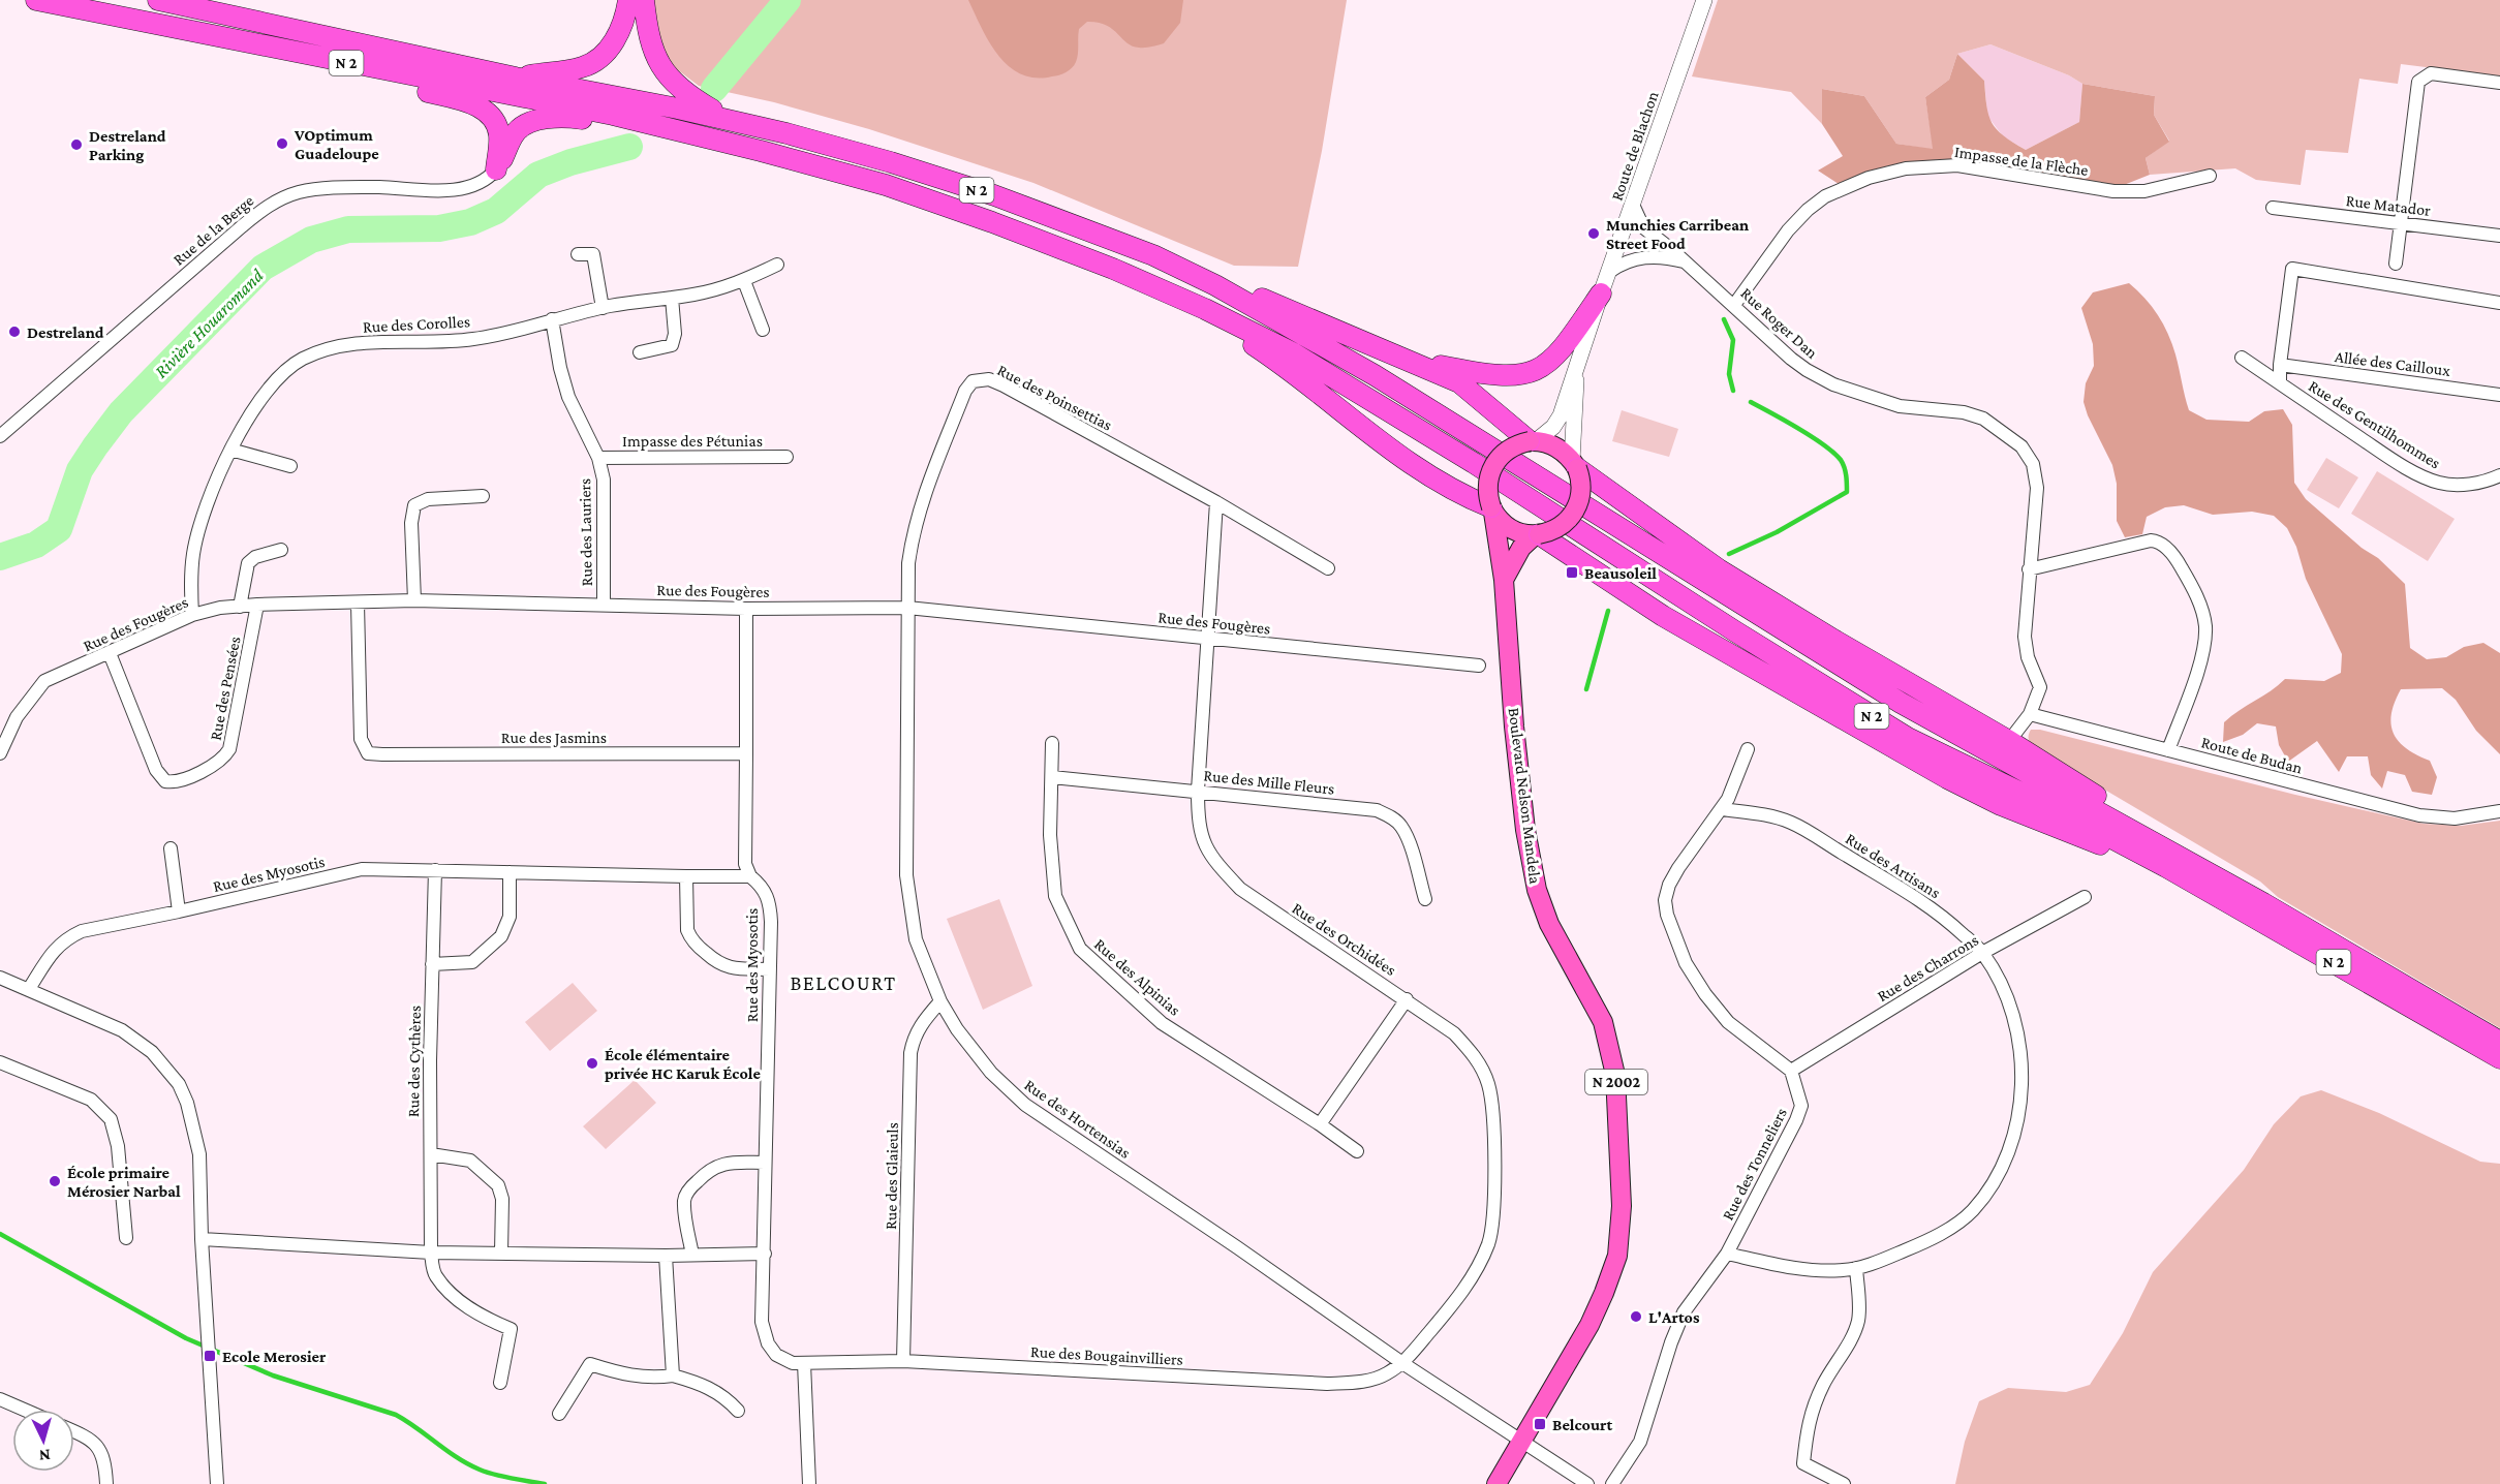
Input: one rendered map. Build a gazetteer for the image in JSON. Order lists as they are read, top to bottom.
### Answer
{
  "streets": {
    "highway": ["N 2"],
    "main road": ["Boulevard Nelson Mandela", "N 2002"],
    "street": [
      "Route de Blachon",
      "Impasse de la Flèche",
      "Rue Matador",
      "Rue de la Berge",
      "Rue Roger Dan",
      "Rue des Corolles",
      "Allée des Cailloux",
      "Rue des Poinsettias",
      "Rue des Gentilhommes",
      "Impasse des Pétunias",
      "Rue des Lauriers",
      "Rue des Fougères",
      "Rue des Pensées",
      "Rue des Jasmins",
      "Route de Budan",
      "Rue des Mille Fleurs",
      "Rue des Artisans",
      "Rue des Myosotis",
      "Rue des Orchidées",
      "Rue des Charrons",
      "Rue des Alpinias",
      "Rue des Cythères",
      "Rue des Hortensias",
      "Rue des Tonneliers",
      "Rue des Glaieuls",
      "Rue des Bougainvilliers"
    ]
  },
  "crossings": [
    ["Route de Blachon", "Rue Roger Dan"],
    ["Route de Blachon", "Boulevard Nelson Mandela"],
    ["Impasse de la Flèche", "Rue Roger Dan"],
    ["Rue Roger Dan", "Route de Budan"],
    ["Rue des Corolles", "Rue des Lauriers"],
    ["Rue des Corolles", "Rue des Fougères"],
    ["Rue des Poinsettias", "Rue des Fougères"],
    ["Rue des Poinsettias", "Rue des Orchidées"],
    ["Rue des Poinsettias", "Rue des Hortensias"],
    ["Impasse des Pétunias", "Rue des Lauriers"],
    ["Rue des Lauriers", "Rue des Fougères"],
    ["Rue des Fougères", "Rue des Pensées"],
    ["Rue des Fougères", "Rue des Jasmins"],
    ["Rue des Fougères", "Rue des Orchidées"],
    ["Rue des Fougères", "Rue des Hortensias"],
    ["Rue des Mille Fleurs", "Rue des Orchidées"],
    ["Rue des Mille Fleurs", "Rue des Alpinias"],
    ["Boulevard Nelson Mandela", "Rue des Hortensias"],
    ["Rue des Artisans", "Rue des Charrons"],
    ["Rue des Artisans", "Rue des Tonneliers"],
    ["Rue des Myosotis", "Rue des Cythères"],
    ["Rue des Myosotis", "Rue des Bougainvilliers"],
    ["Rue des Orchidées", "Rue des Hortensias"],
    ["Rue des Orchidées", "Rue des Bougainvilliers"],
    ["Rue des Charrons", "Rue des Tonneliers"],
    ["Rue des Hortensias", "Rue des Glaieuls"],
    ["Rue des Hortensias", "Rue des Bougainvilliers"],
    ["Rue des Glaieuls", "Rue des Bougainvilliers"]
  ],
  "districts": ["BELCOURT"],
  "water": ["Rivière Houaromand"],
  "places": {
    "other": [
      "VOptimum Guadeloupe",
      "Destreland Parking",
      "Munchies Carribean Street Food",
      "Destreland",
      "École élémentaire privée HC Karuk École",
      "École primaire Mérosier Narbal",
      "L'Artos"
    ],
    "transit": ["Beausoleil", "Ecole Merosier", "Belcourt"]
  },
  "north": "bottom"
}
